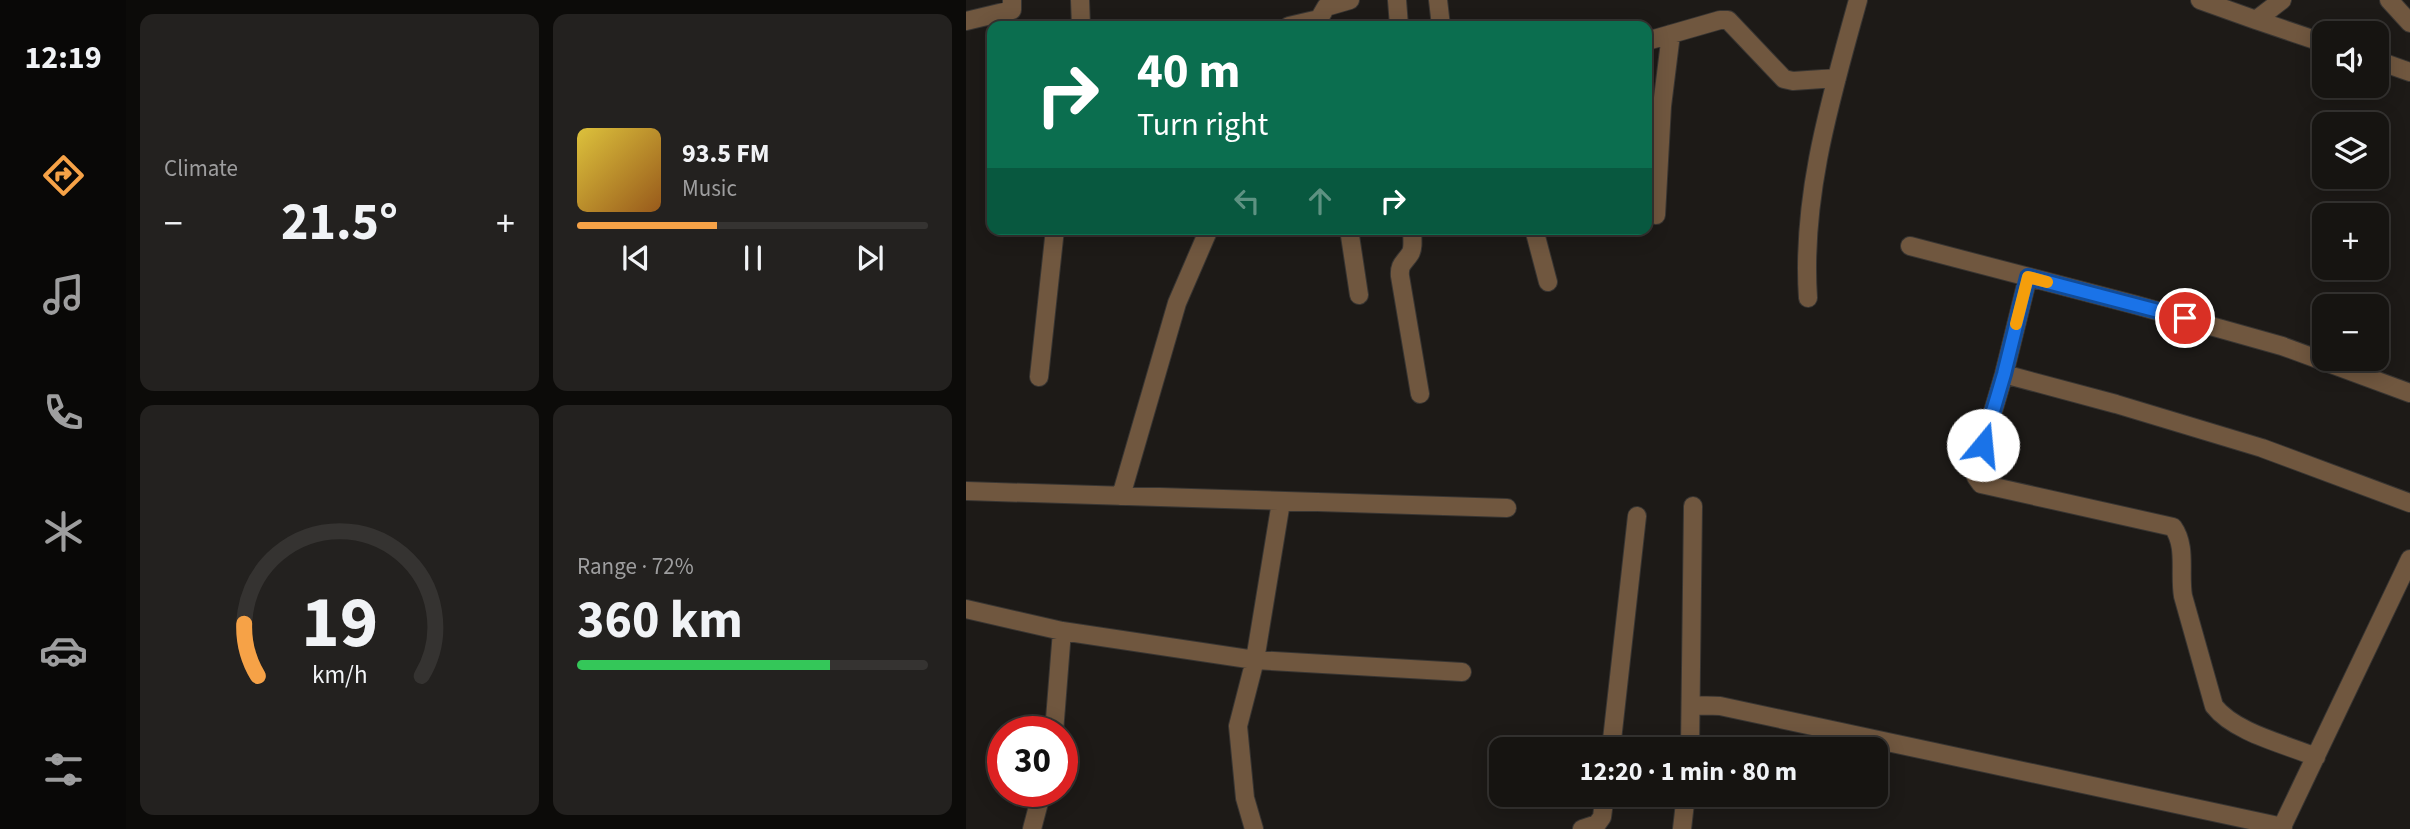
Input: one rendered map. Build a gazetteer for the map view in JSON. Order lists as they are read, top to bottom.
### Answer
{
  "page": {
    "tabs": "12:19",
    "tile": [
      "Climate",
      ["Range · 72%", "360 km"]
    ],
    "map_buttons": ["+", "−"],
    "turn": ["40 m", "Turn right"],
    "song": ["93.5 FM", "Music"],
    "heat": ["−", "21.5°", "+"],
    "limit": "30",
    "trip": "12:20 · 1 min · 80 m",
    "gauge": ["19", "km/h"]
  }
}
